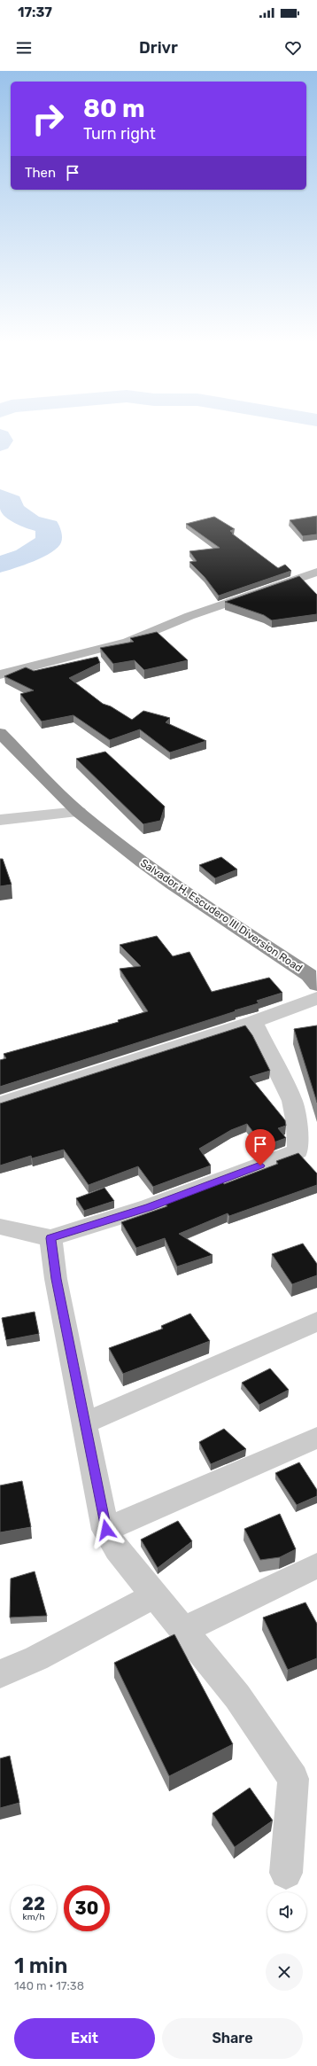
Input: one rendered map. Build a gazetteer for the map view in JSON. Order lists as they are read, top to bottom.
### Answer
{
  "streets": {
    "highway": ["Salvador H. Escudero III Diversion Road"]
  },
  "page": {
    "status": "17:37",
    "header": "Drivr",
    "turn": ["80 m", "Turn right"],
    "then": "Then",
    "speed": "22 km/h",
    "limit": "30",
    "heading": ["1 min", "140 m · 17:38"],
    "buttons": ["Exit", "Share"]
  }
}
